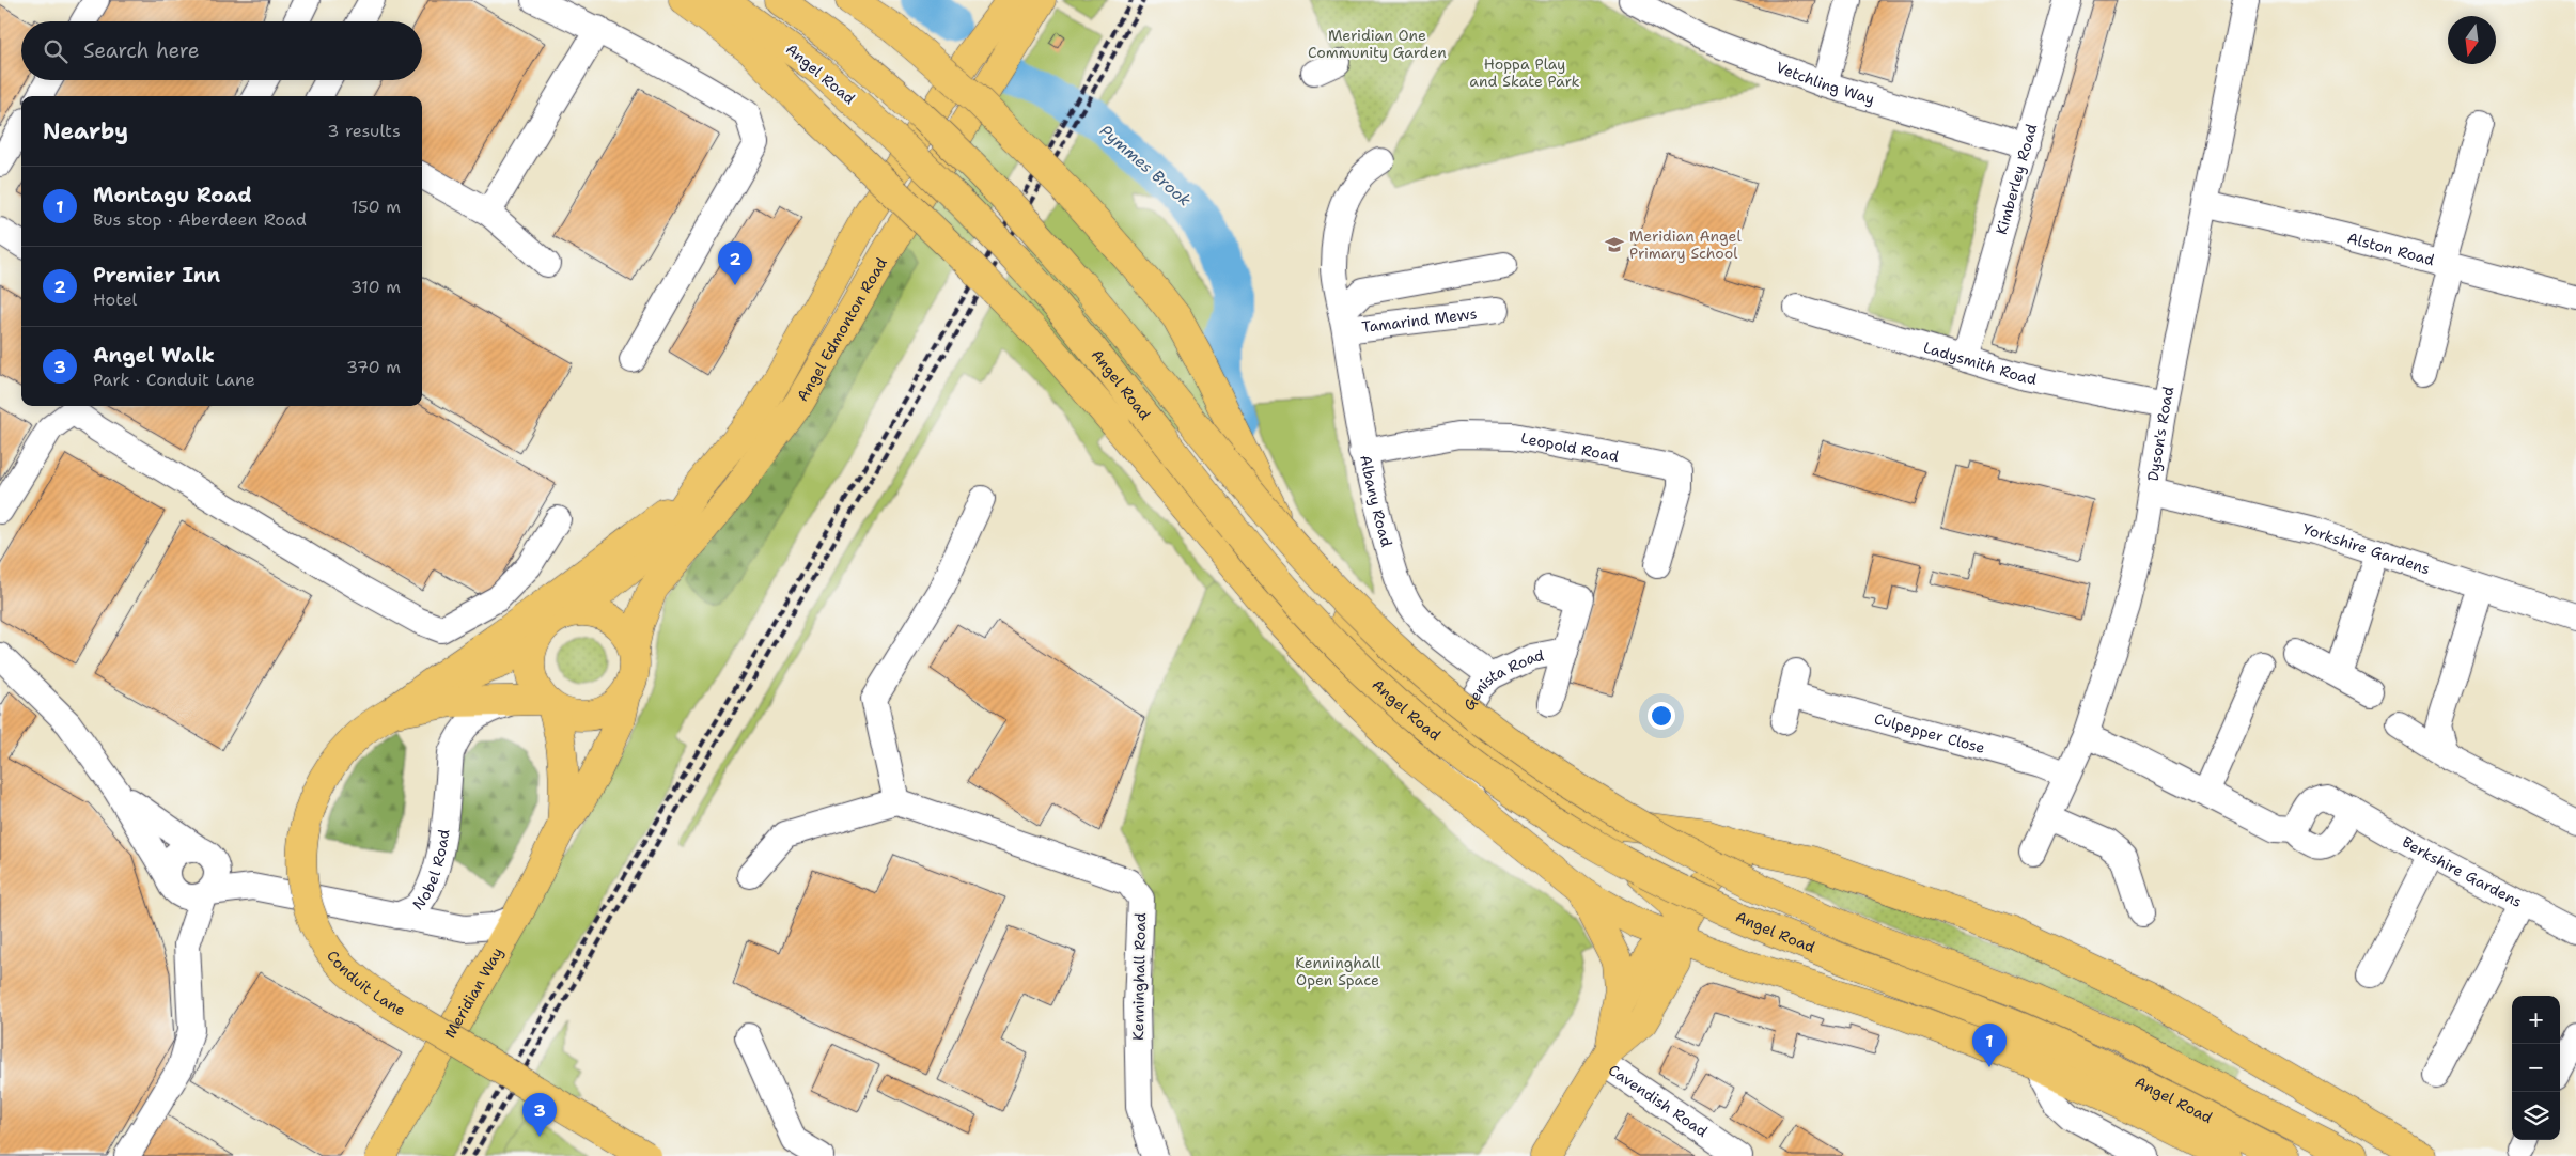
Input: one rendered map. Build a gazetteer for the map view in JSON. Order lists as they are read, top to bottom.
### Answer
{
  "streets": {
    "main road": [
      "Angel Road",
      "Angel Edmonton Road",
      "Conduit Lane",
      "Meridian Way"
    ],
    "street": [
      "Vetchling Way",
      "Kimberley Road",
      "Alston Road",
      "Tamarind Mews",
      "Ladysmith Road",
      "Dyson's Road",
      "Leopold Road",
      "Albany Road",
      "Yorkshire Gardens",
      "Genista Road",
      "Culpepper Close",
      "Nobel Road",
      "Berkshire Gardens",
      "Kenninghall Road",
      "Cavendish Road"
    ]
  },
  "crossings": [
    ["Angel Road", "Genista Road"],
    ["Vetchling Way", "Kimberley Road"],
    ["Kimberley Road", "Ladysmith Road"],
    ["Alston Road", "Dyson's Road"],
    ["Tamarind Mews", "Albany Road"],
    ["Angel Edmonton Road", "Nobel Road"],
    ["Angel Edmonton Road", "Conduit Lane"],
    ["Angel Edmonton Road", "Meridian Way"],
    ["Ladysmith Road", "Dyson's Road"],
    ["Dyson's Road", "Yorkshire Gardens"],
    ["Dyson's Road", "Culpepper Close"],
    ["Leopold Road", "Albany Road"],
    ["Albany Road", "Genista Road"],
    ["Nobel Road", "Conduit Lane"],
    ["Nobel Road", "Meridian Way"],
    ["Conduit Lane", "Meridian Way"]
  ],
  "water": ["Pymmes Brook"],
  "parks": ["Meridian One Community Garden", "Hoppa Play and Skate Park", "Kenninghall Open Space"],
  "places": {
    "school or university": ["Meridian Angel Primary School"]
  },
  "north": "bottom",
  "page": {
    "search": "Search here",
    "heading": ["Nearby", "3 results"],
    "list": [
      {
        "mark": "1",
        "name": "Montagu Road",
        "note": "Bus stop · Aberdeen Road",
        "value": "150 m"
      },
      {
        "mark": "2",
        "name": "Premier Inn",
        "note": "Hotel",
        "value": "310 m"
      },
      {
        "mark": "3",
        "name": "Angel Walk",
        "note": "Park · Conduit Lane",
        "value": "370 m"
      }
    ],
    "pins": ["2", "1", "3"],
    "map_buttons": ["+", "−"]
  }
}
